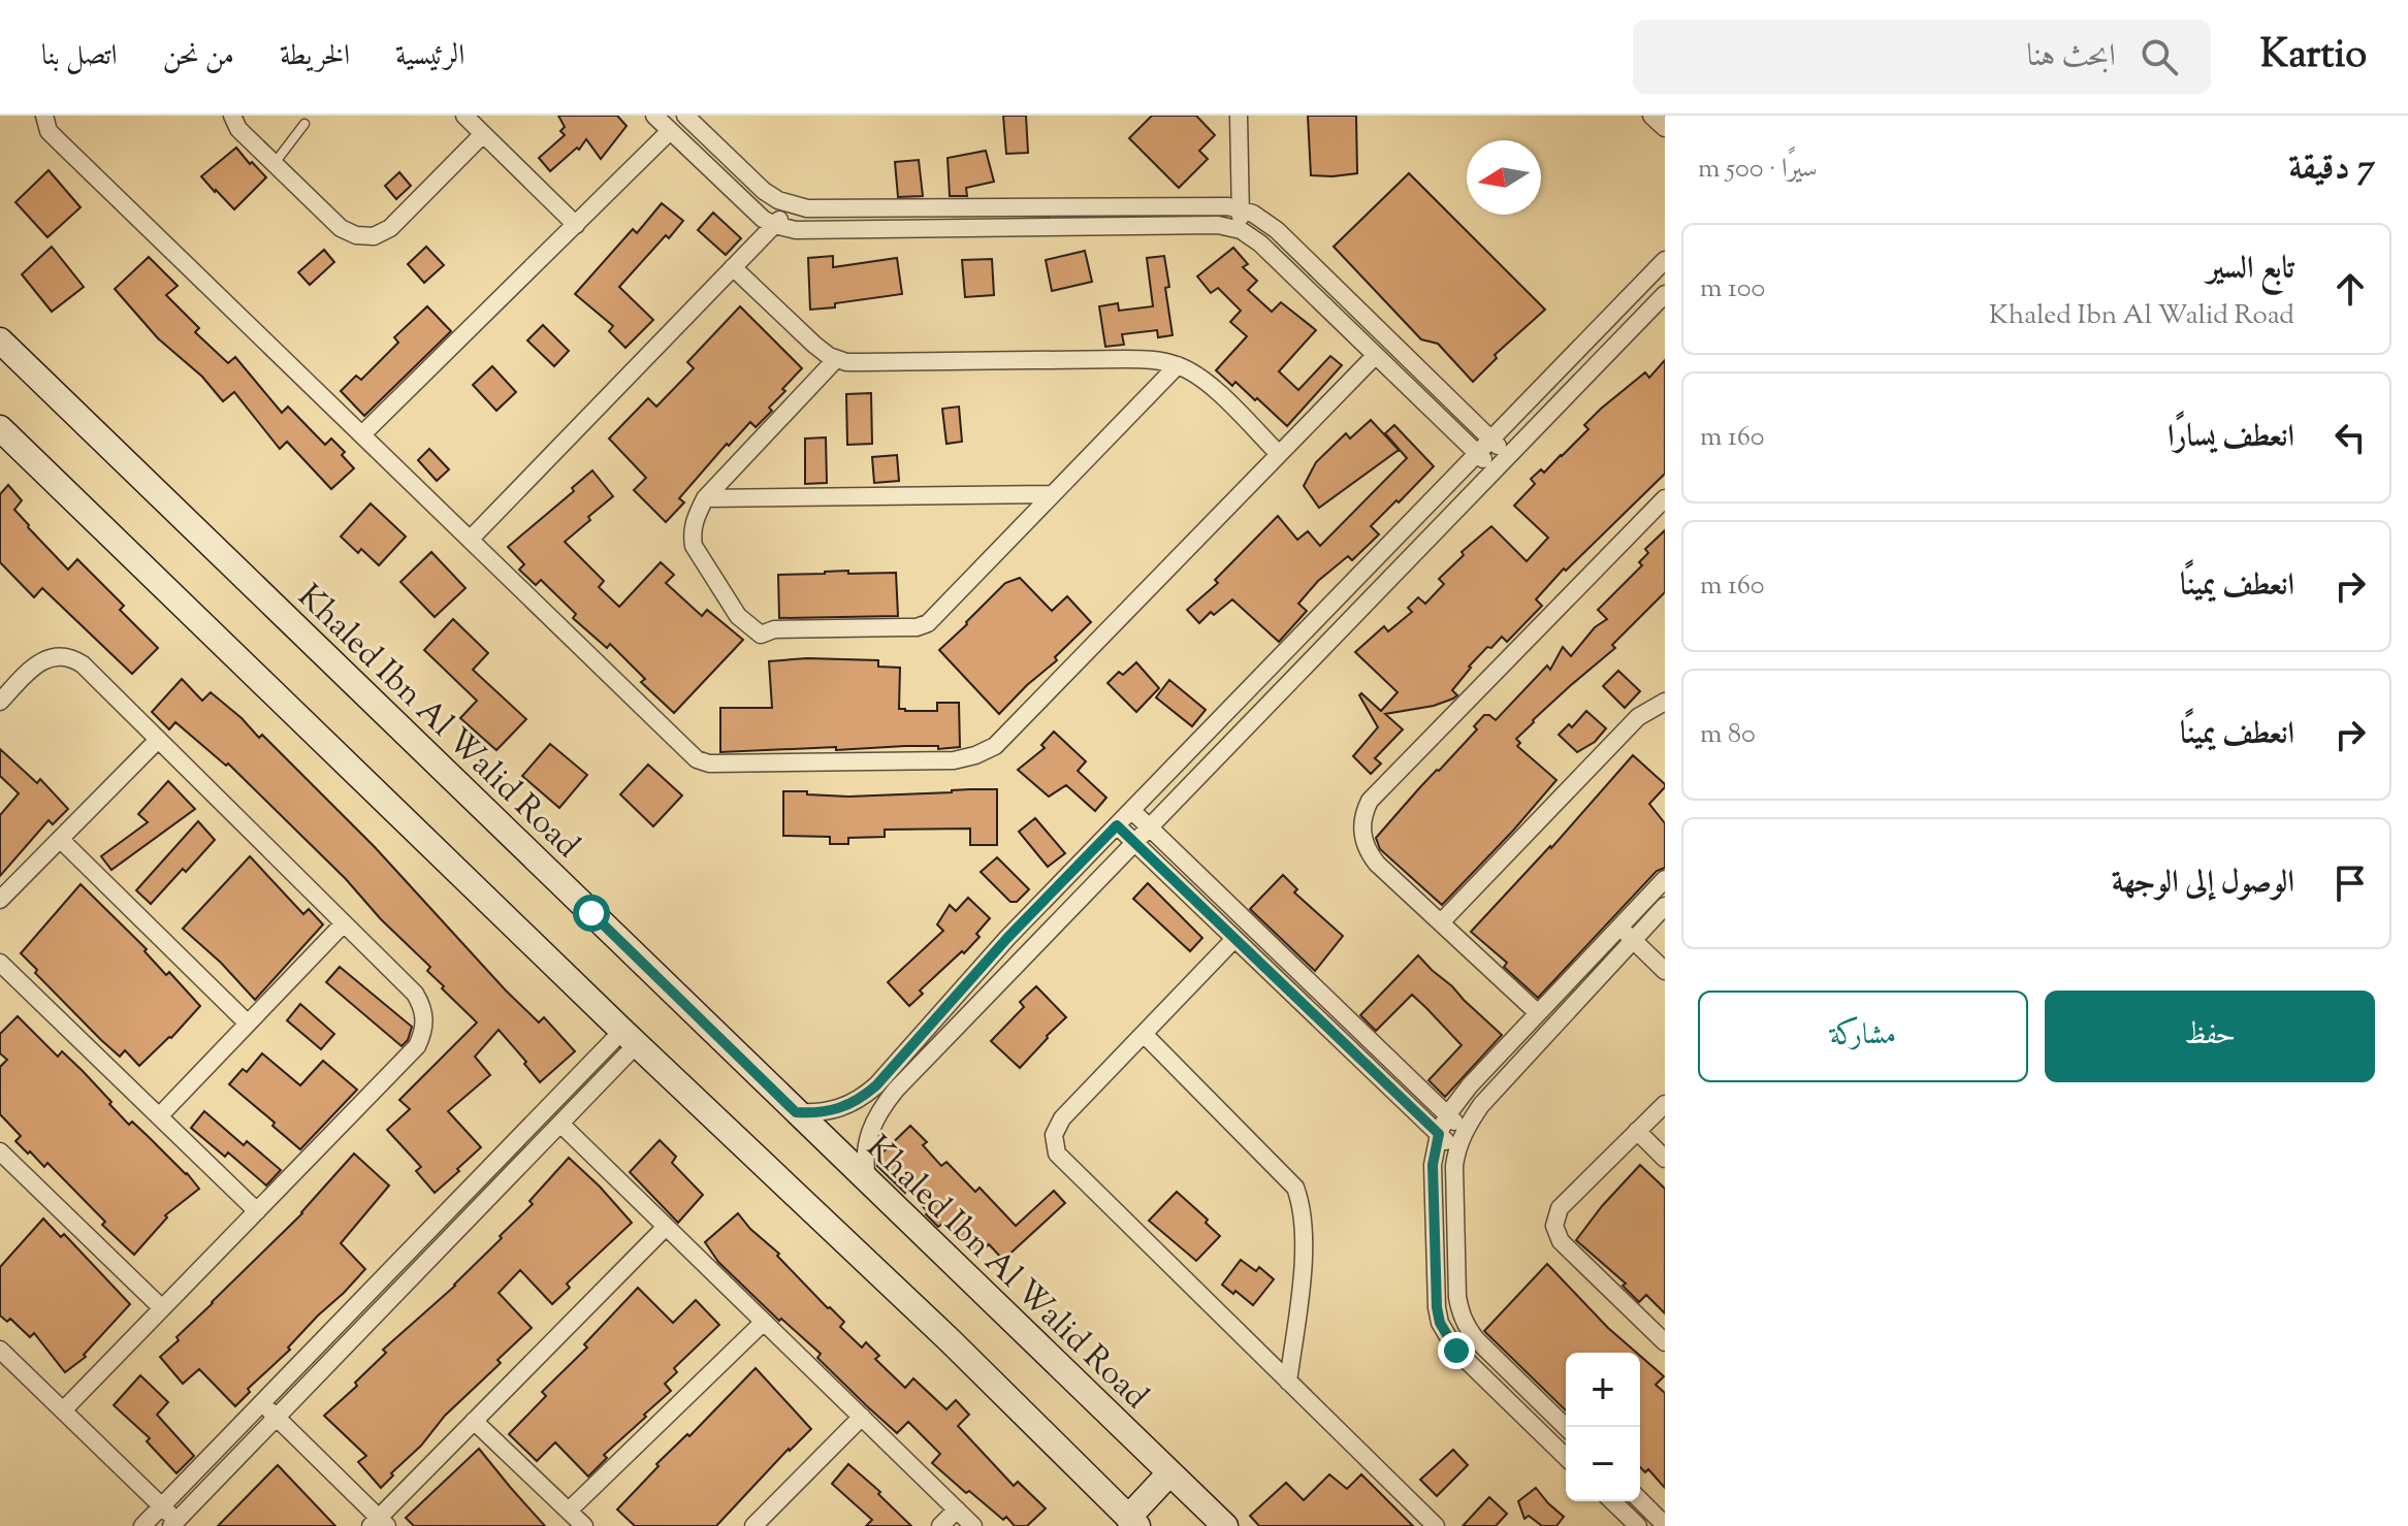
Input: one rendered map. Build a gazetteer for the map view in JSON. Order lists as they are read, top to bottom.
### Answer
{
  "streets": {
    "street": ["Khaled Ibn Al Walid Road"]
  },
  "north": "left",
  "page": {
    "header": "Kartio",
    "search": "ابحث هنا",
    "nav": [
      "الرئيسية",
      "الخريطة",
      "من نحن",
      "اتصل بنا"
    ],
    "heading": ["7 دقيقة", "سيرًا · 500 m"],
    "list": [
      ["تابع السير", "Khaled Ibn Al Walid Road", "100 m"],
      ["انعطف يسارًا", "160 m"],
      ["انعطف يمينًا", "160 m"],
      ["انعطف يمينًا", "80 m"],
      "الوصول إلى الوجهة"
    ],
    "buttons": ["حفظ", "مشاركة"],
    "map_buttons": ["+", "−"]
  }
}
